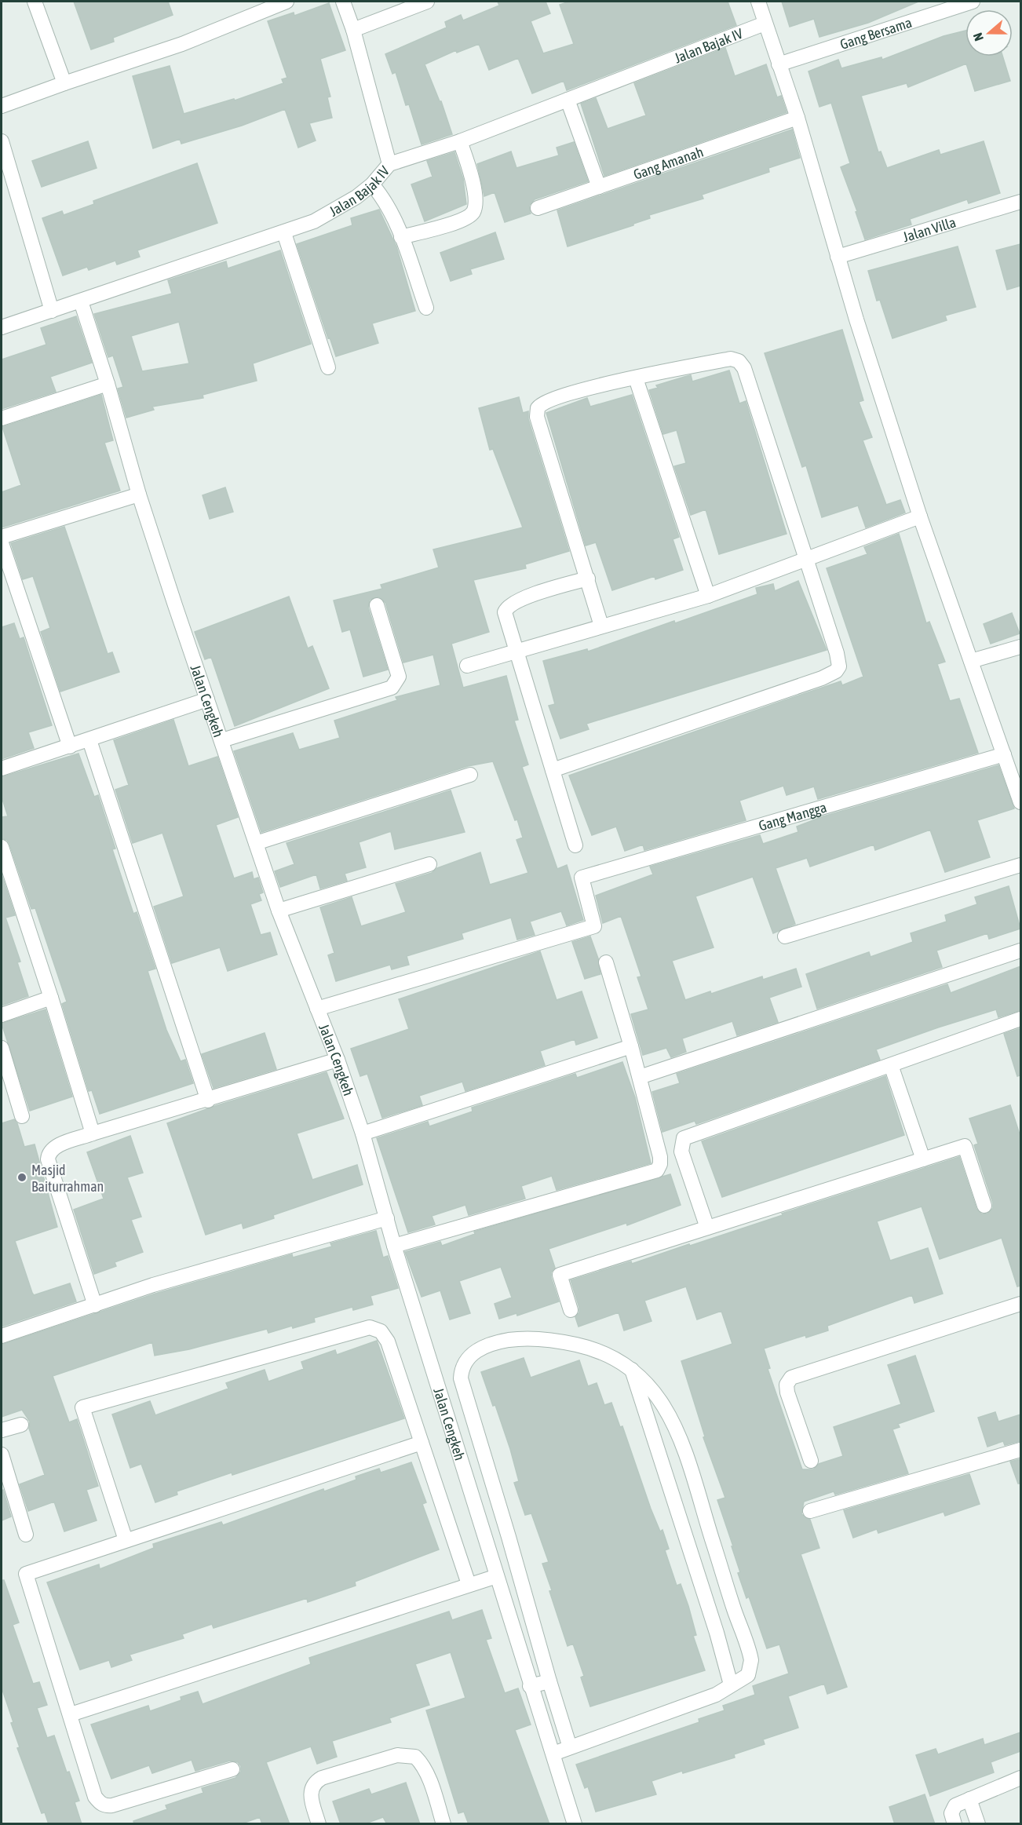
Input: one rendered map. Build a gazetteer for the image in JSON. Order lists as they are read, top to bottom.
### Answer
{
  "streets": {
    "street": [
      "Gang Bersama",
      "Jalan Bajak IV",
      "Gang Amanah",
      "Jalan Villa",
      "Jalan Cengkeh",
      "Gang Mangga"
    ]
  },
  "crossings": [
    ["Jalan Bajak IV", "Jalan Cengkeh"],
    ["Jalan Cengkeh", "Gang Mangga"]
  ],
  "places": ["Masjid Baiturrahman"],
  "north": "left"
}
